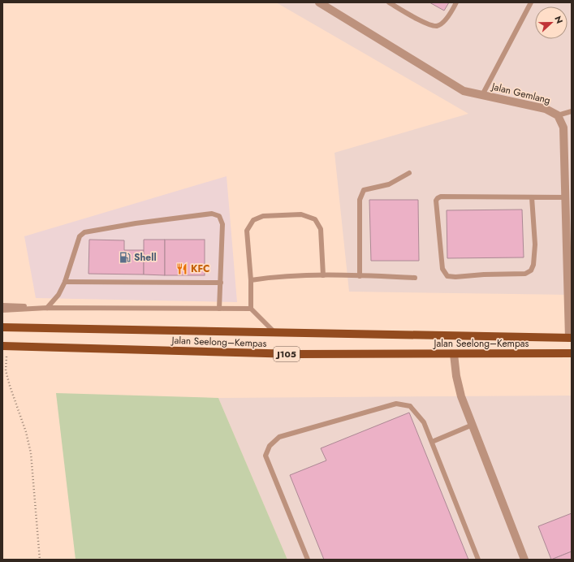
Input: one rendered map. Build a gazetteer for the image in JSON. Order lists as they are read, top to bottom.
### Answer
{
  "streets": {
    "main road": ["Jalan Seelong–Kempas", "J105"],
    "street": ["Jalan Gemlang"]
  },
  "crossings": [
    ["Jalan Gemlang", "Jalan Seelong–Kempas"]
  ],
  "places": {
    "fuel station": ["Shell"],
    "restaurant": ["KFC"]
  },
  "north": "right"
}
